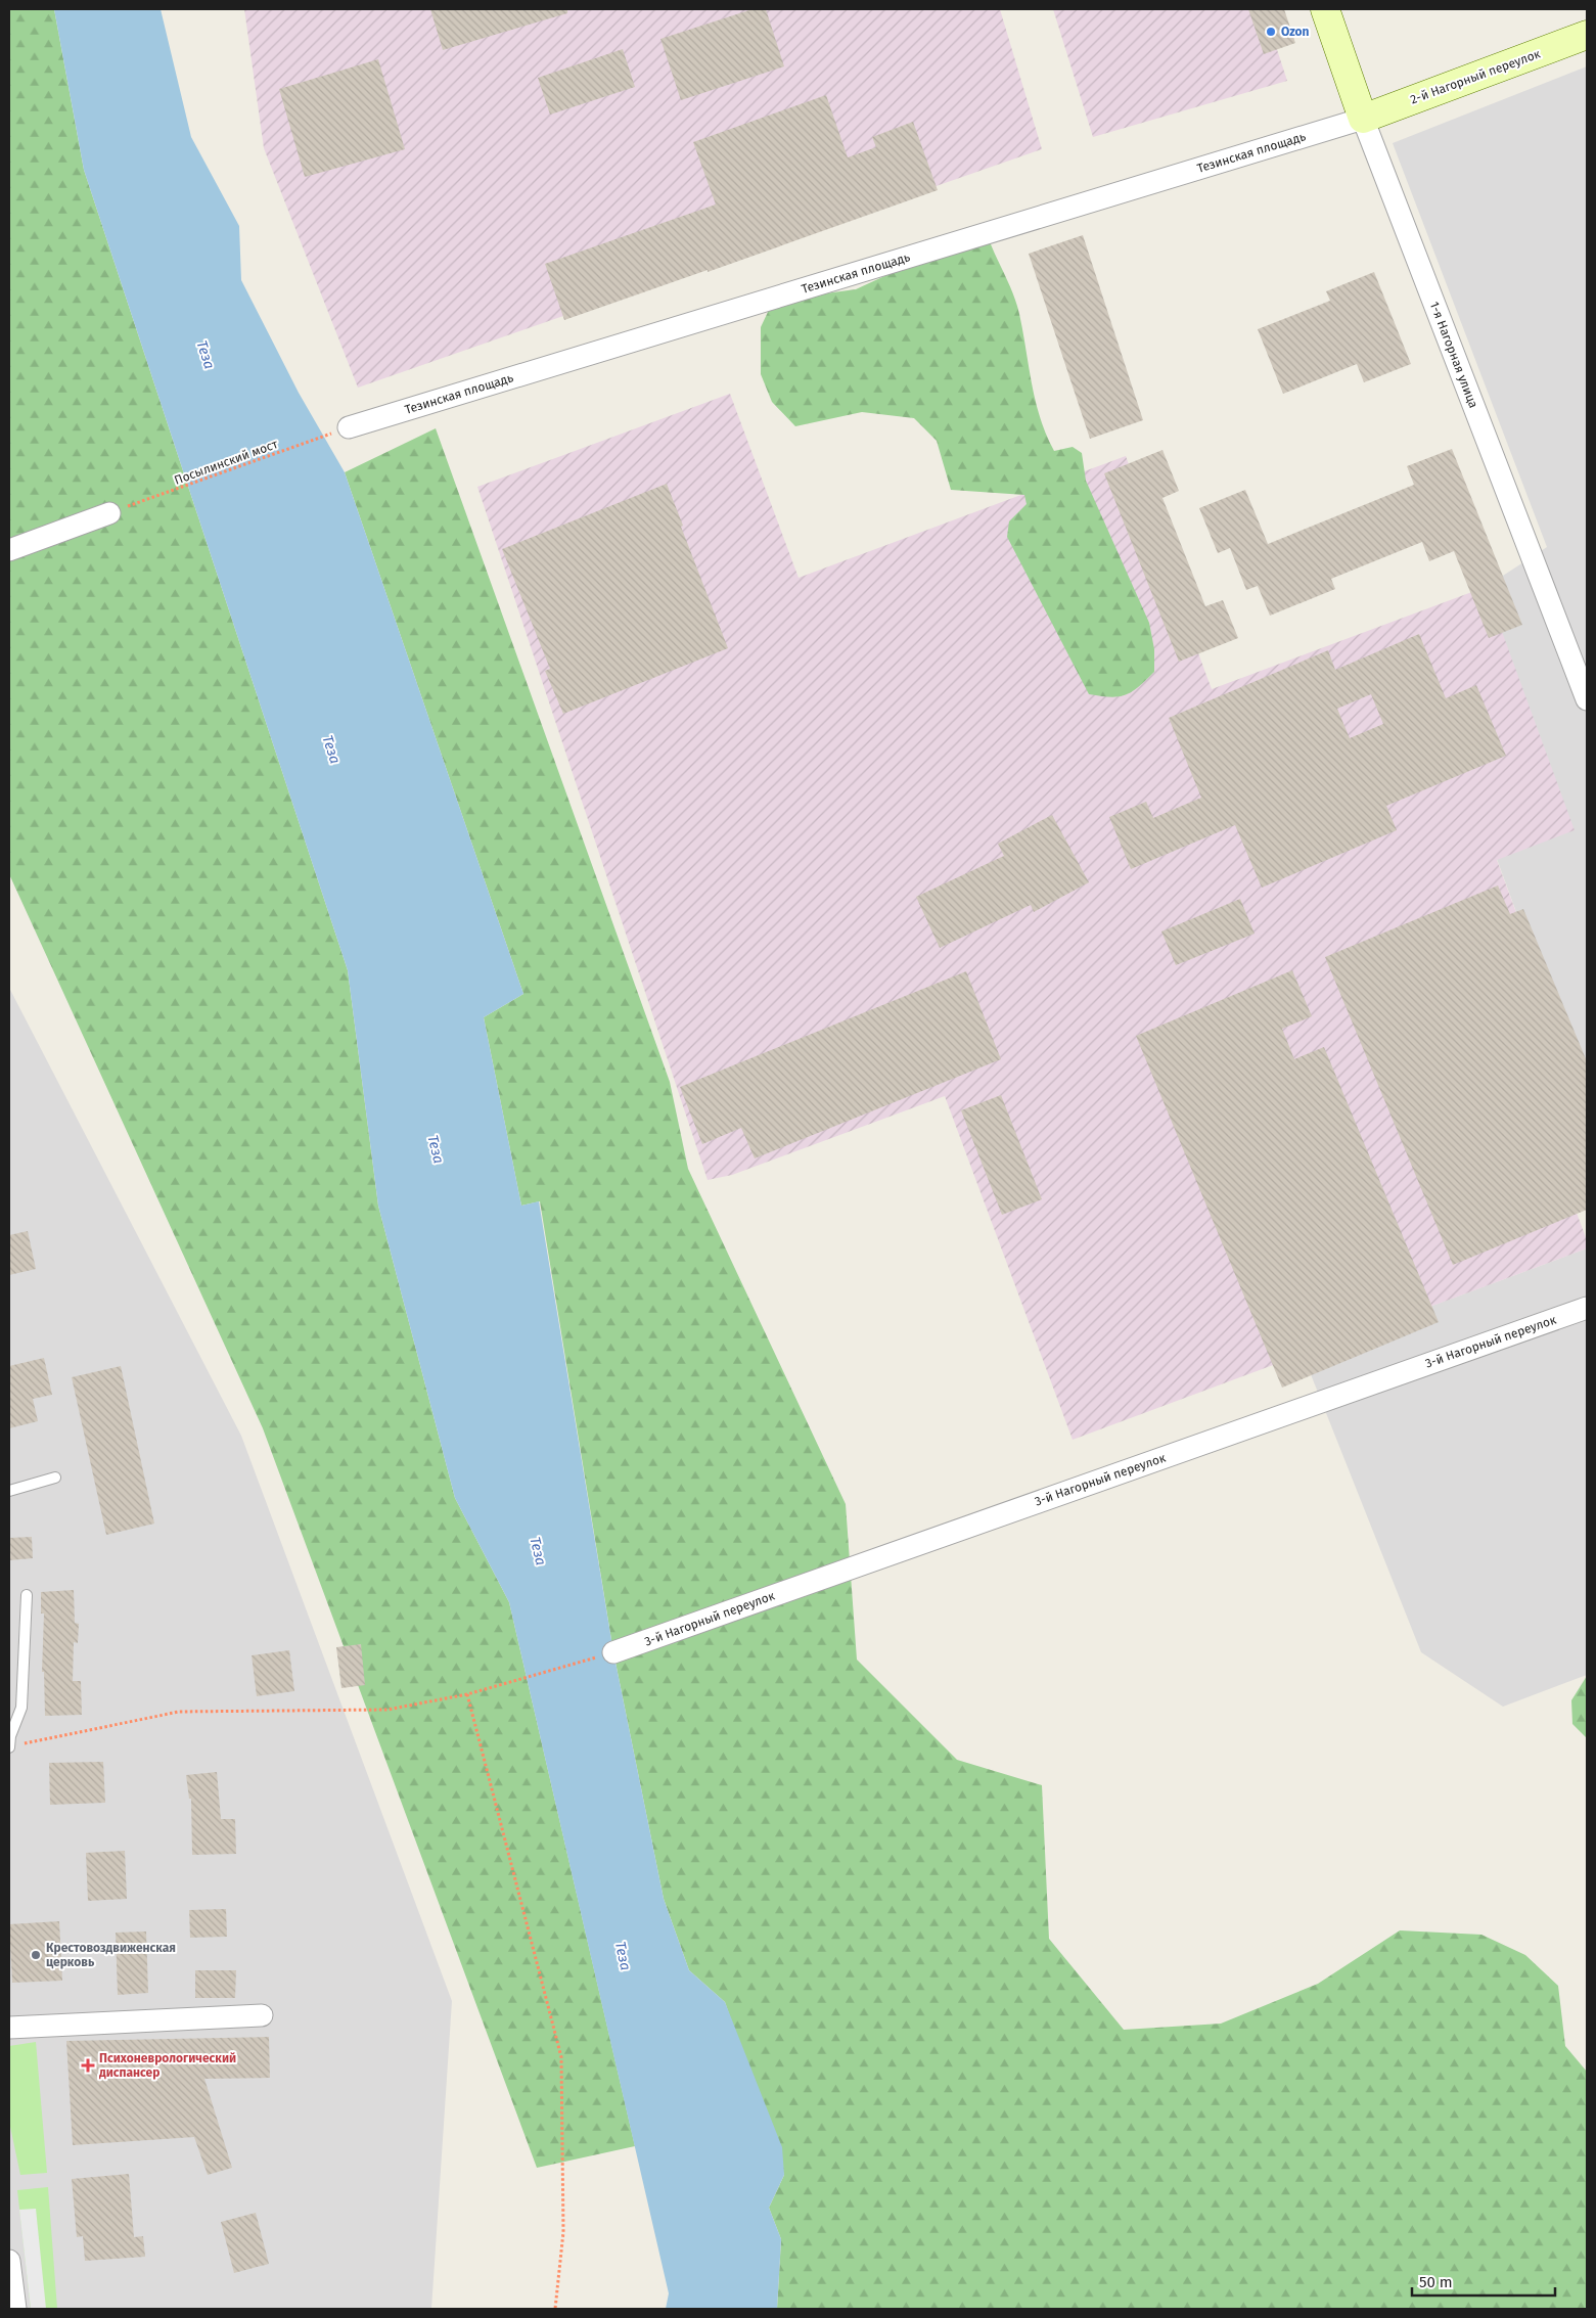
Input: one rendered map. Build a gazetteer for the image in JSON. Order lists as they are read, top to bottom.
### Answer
{
  "streets": {
    "street": [
      "2-й Нагорный переулок",
      "Тезинская площадь",
      "1-я Нагорная улица",
      "3-й Нагорный переулок"
    ],
    "path": ["Посылинский мост"]
  },
  "crossings": [
    ["2-й Нагорный переулок", "Тезинская площадь"],
    ["2-й Нагорный переулок", "1-я Нагорная улица"],
    ["Тезинская площадь", "1-я Нагорная улица"],
    ["Тезинская площадь", "Посылинский мост"]
  ],
  "water": ["Теза"],
  "places": {
    "other": ["Ozon", "Крестовоздвиженская церковь"],
    "health": ["Психоневрологический диспансер"]
  },
  "scale_bar": "50 m"
}
